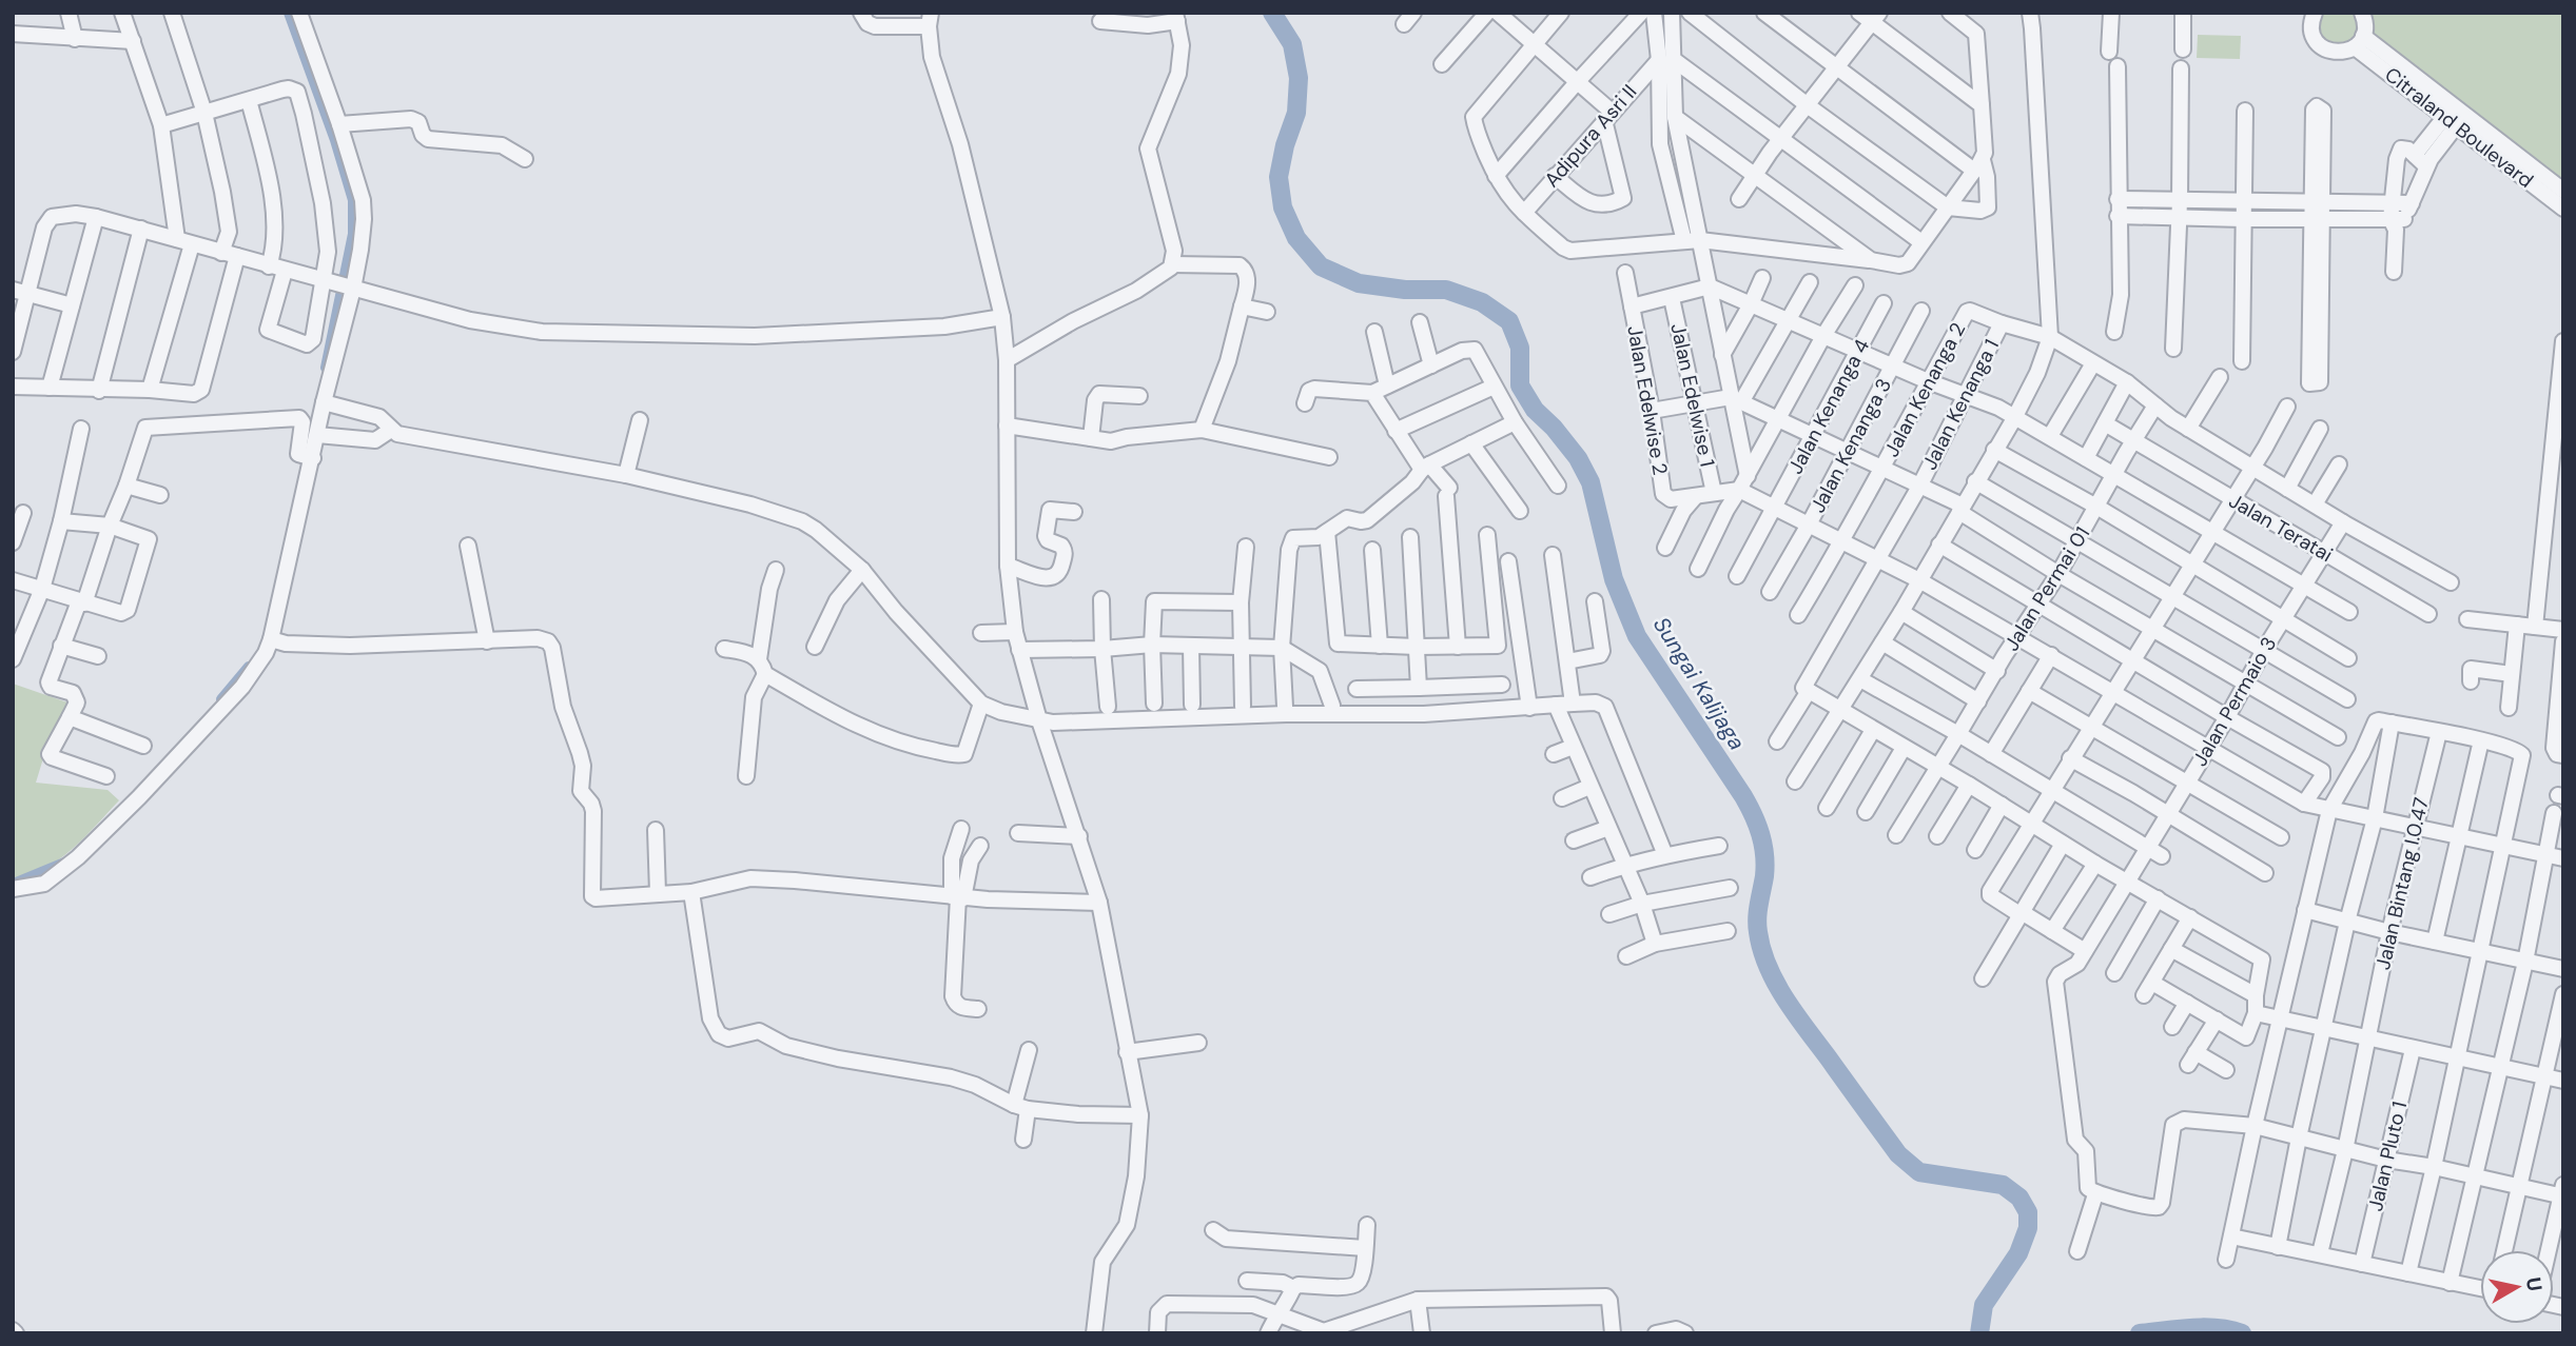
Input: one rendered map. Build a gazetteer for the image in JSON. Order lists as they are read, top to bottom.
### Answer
{
  "streets": {
    "street": [
      "Citraland Boulevard",
      "Adipura Asri II",
      "Jalan Kenanga 2",
      "Jalan Edelwise 1",
      "Jalan Edelwise 2",
      "Jalan Kenanga 1",
      "Jalan Kenanga 4",
      "Jalan Kenanga 3",
      "Jalan Teratai",
      "Jalan Permai 01",
      "Jalan Permaio 3",
      "Jalan Bintang I.0.47",
      "Jalan Pluto 1"
    ]
  },
  "crossings": [
    ["Jalan Kenanga 2", "Jalan Kenanga 1"],
    ["Jalan Edelwise 1", "Jalan Edelwise 2"],
    ["Jalan Teratai", "Jalan Permai 01"],
    ["Jalan Teratai", "Jalan Permaio 3"]
  ],
  "water": ["Sungai Kalijaga"],
  "north": "right"
}
